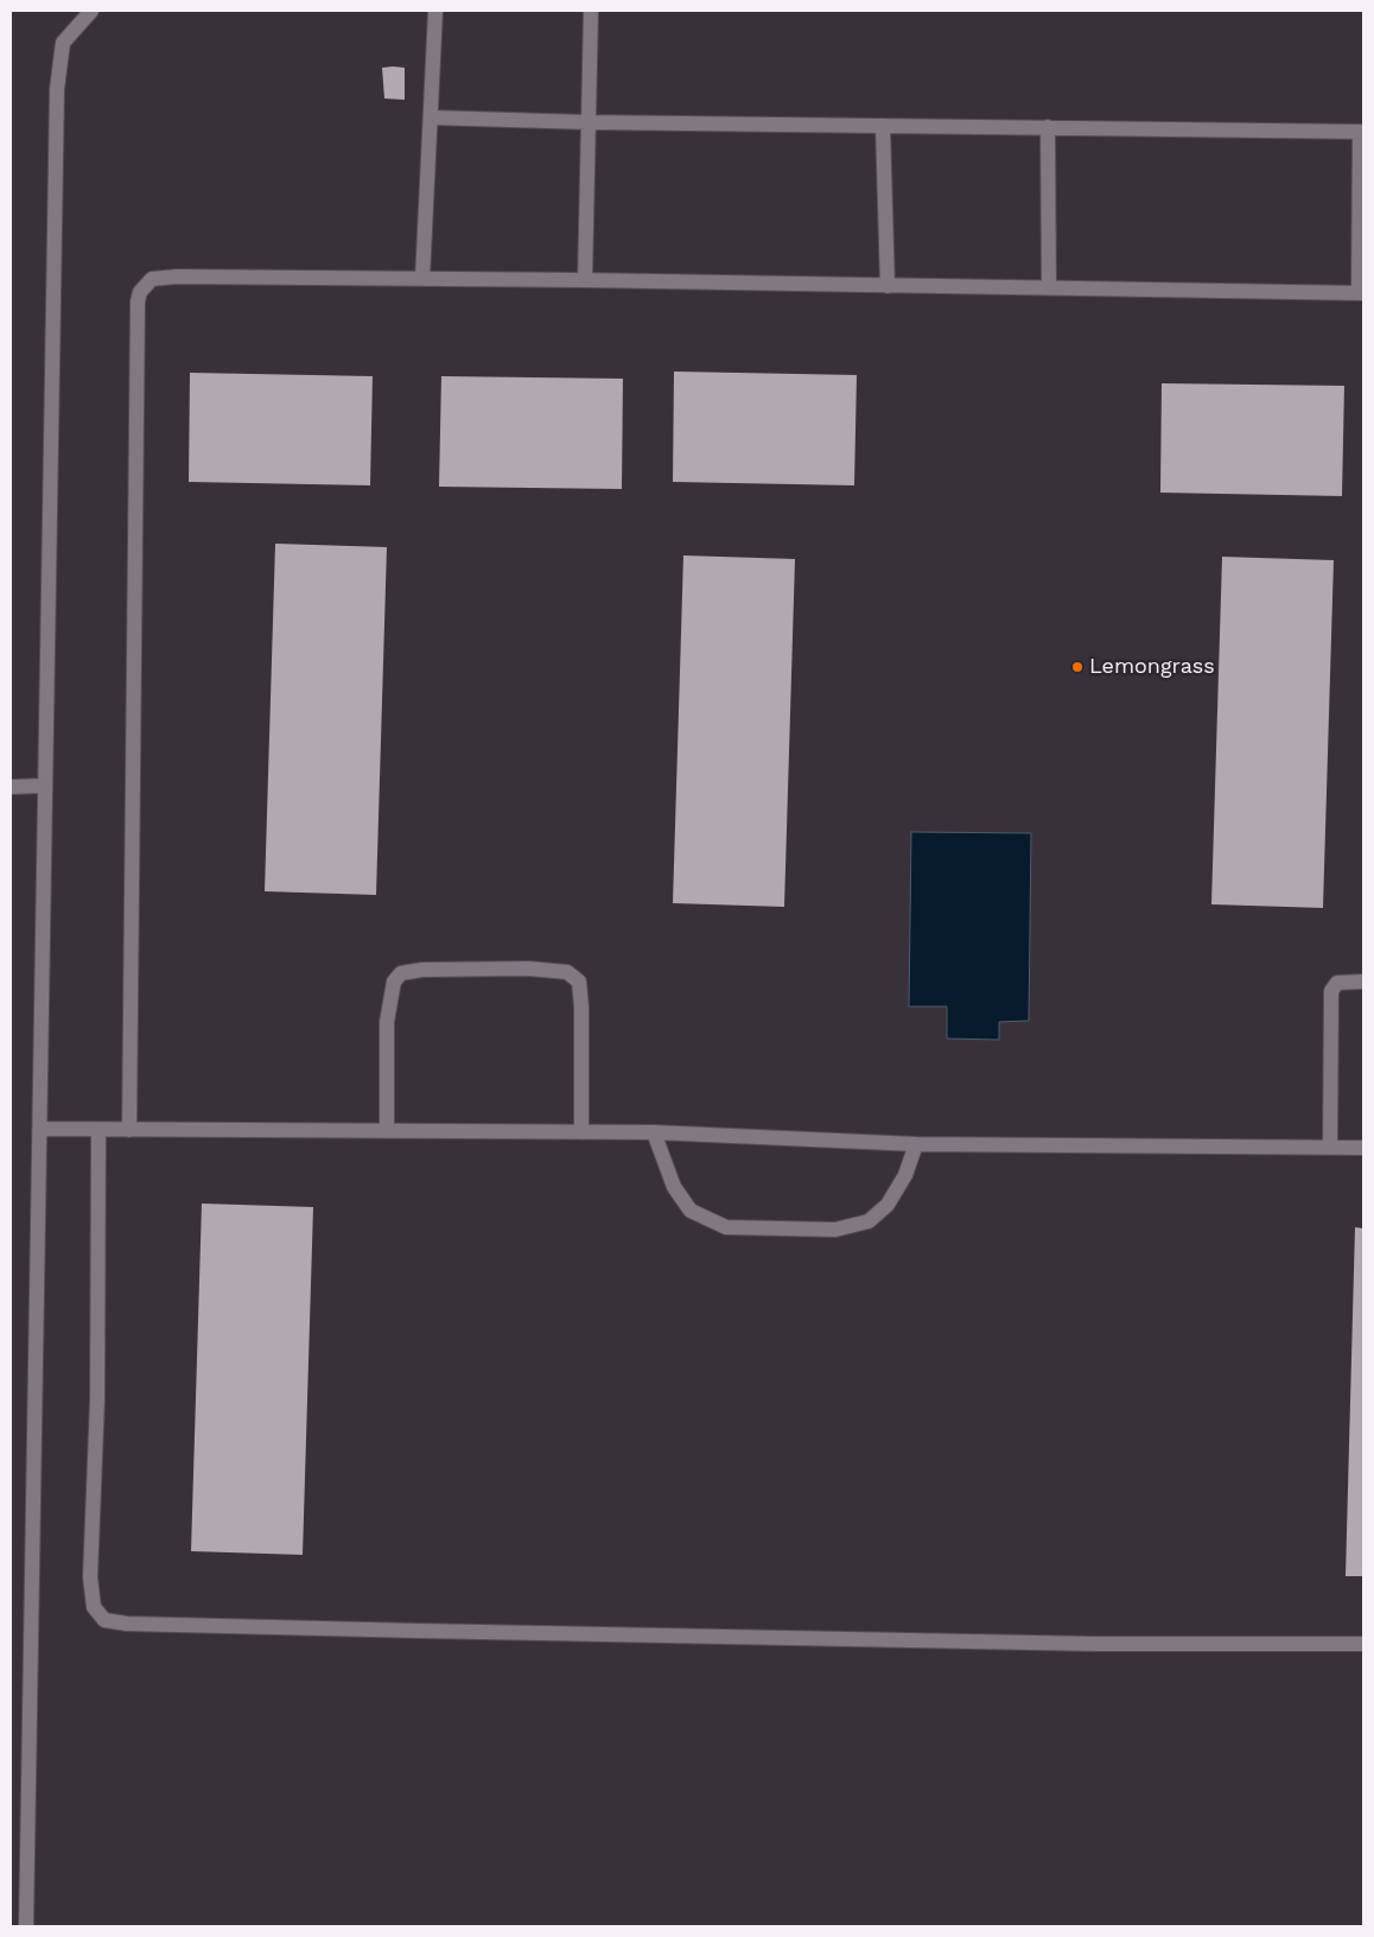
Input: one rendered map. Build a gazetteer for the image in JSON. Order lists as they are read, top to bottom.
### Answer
{
  "places": ["Lemongrass"]
}
